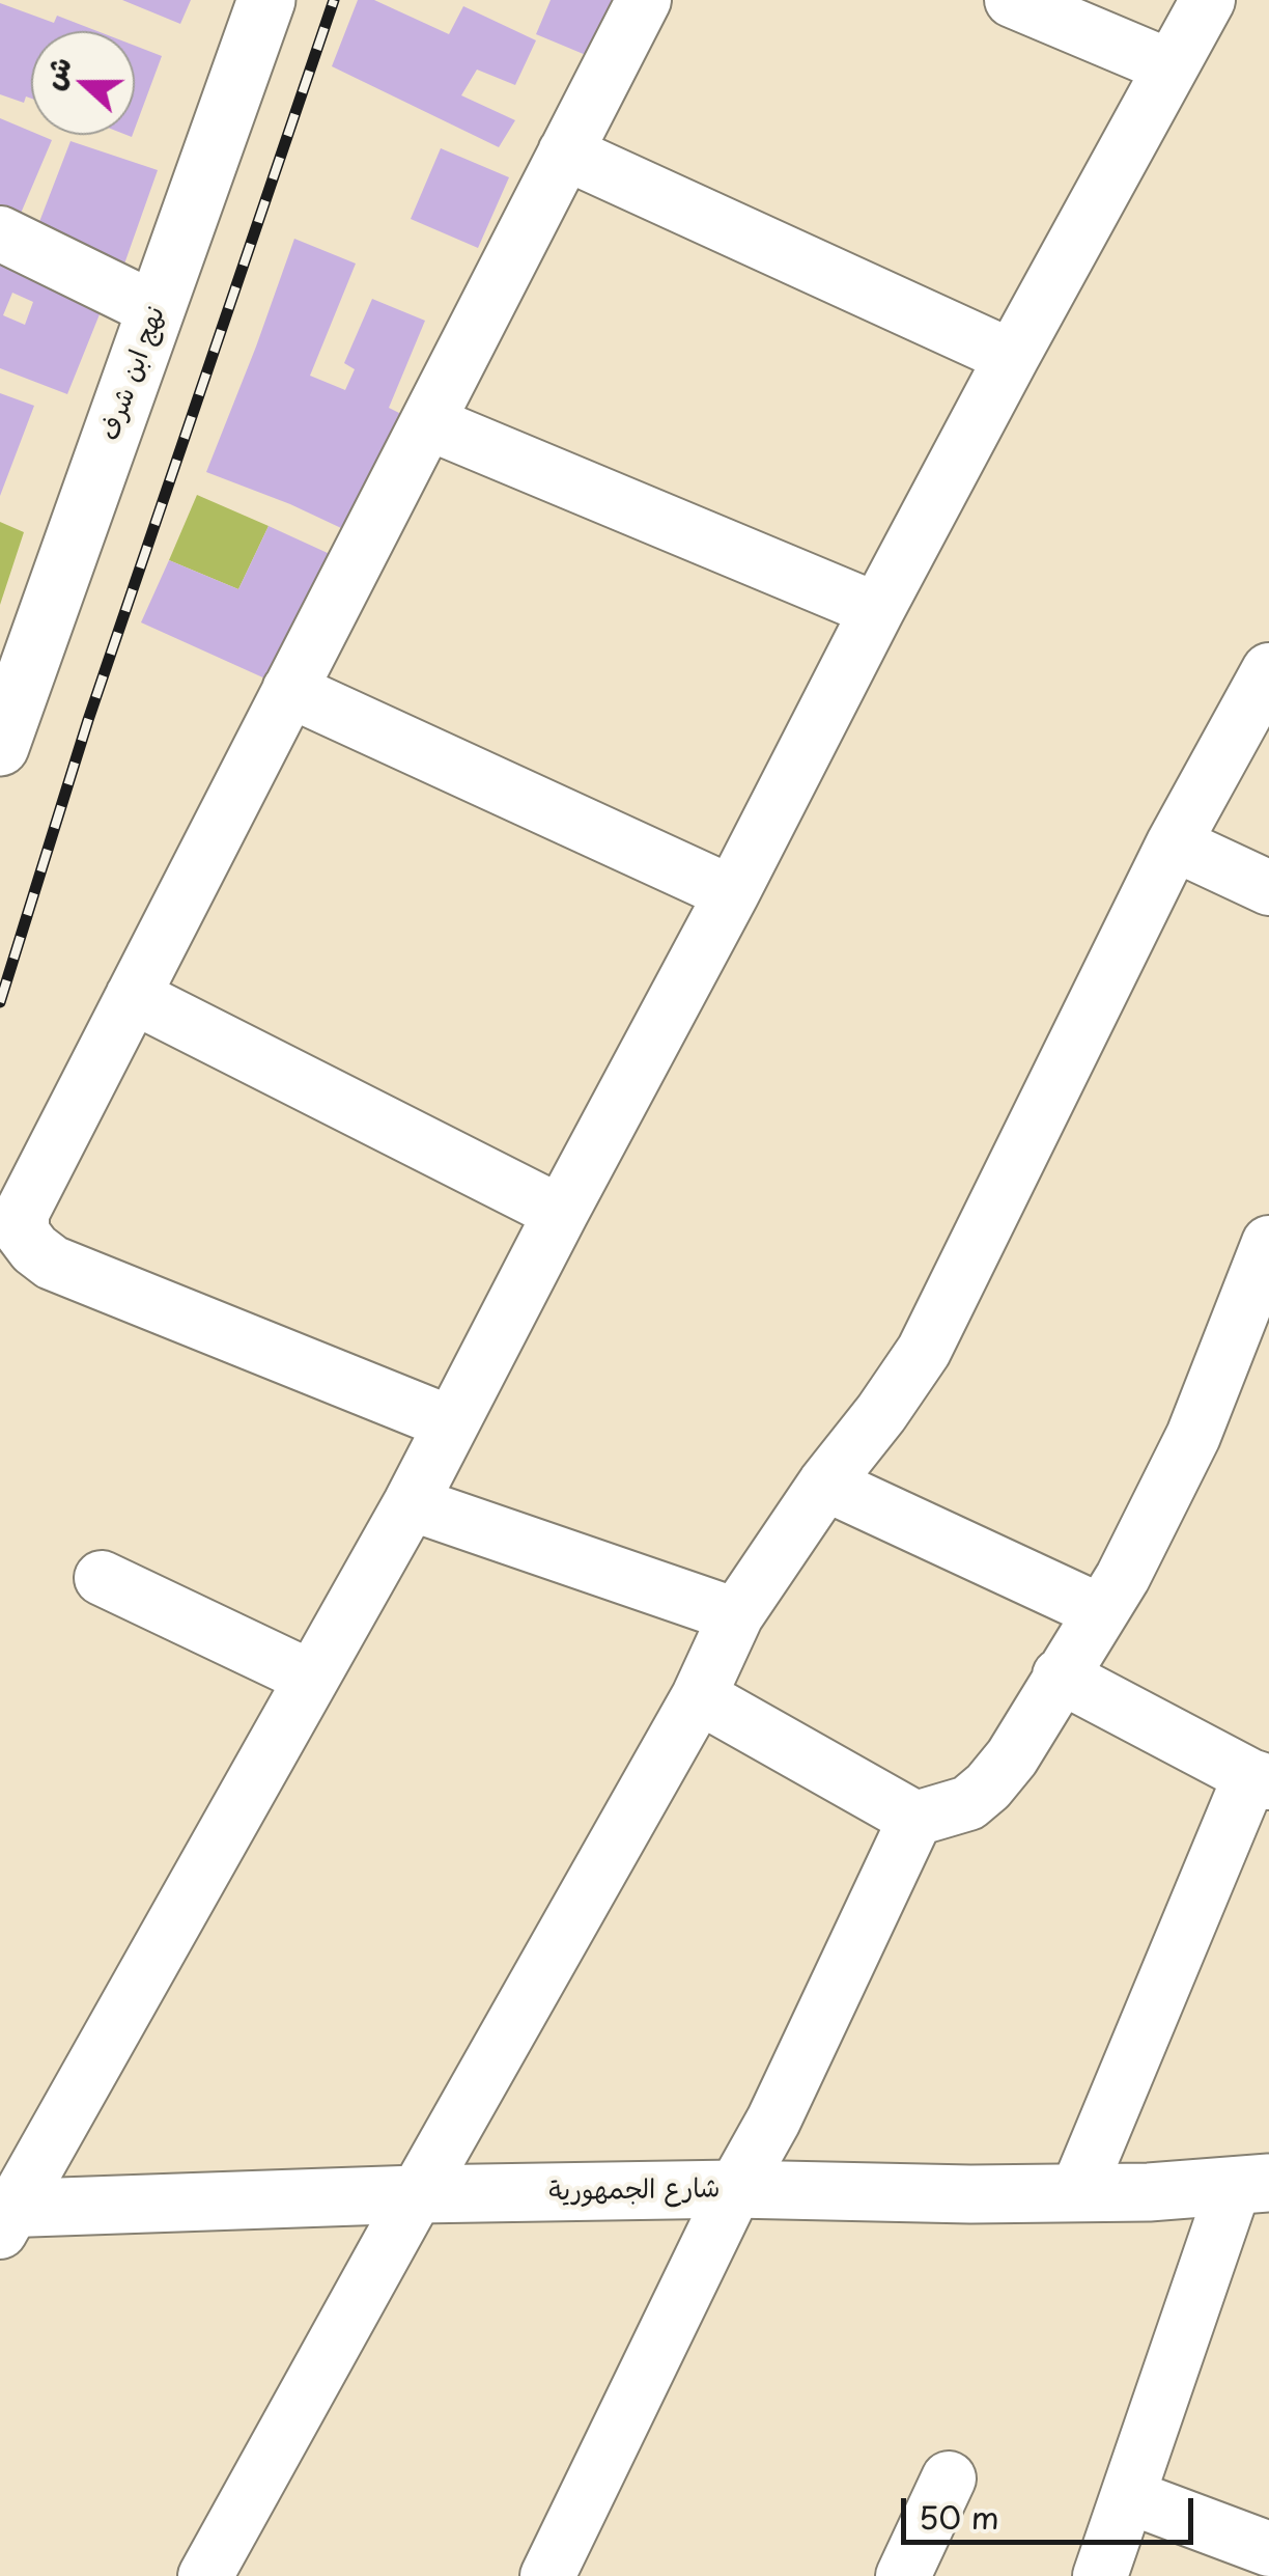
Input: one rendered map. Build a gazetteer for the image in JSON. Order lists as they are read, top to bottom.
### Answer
{
  "streets": {
    "main road": ["نهج ابن شرف", "شارع الجمهورية"]
  },
  "scale_bar": "50 m",
  "north": "left"
}
